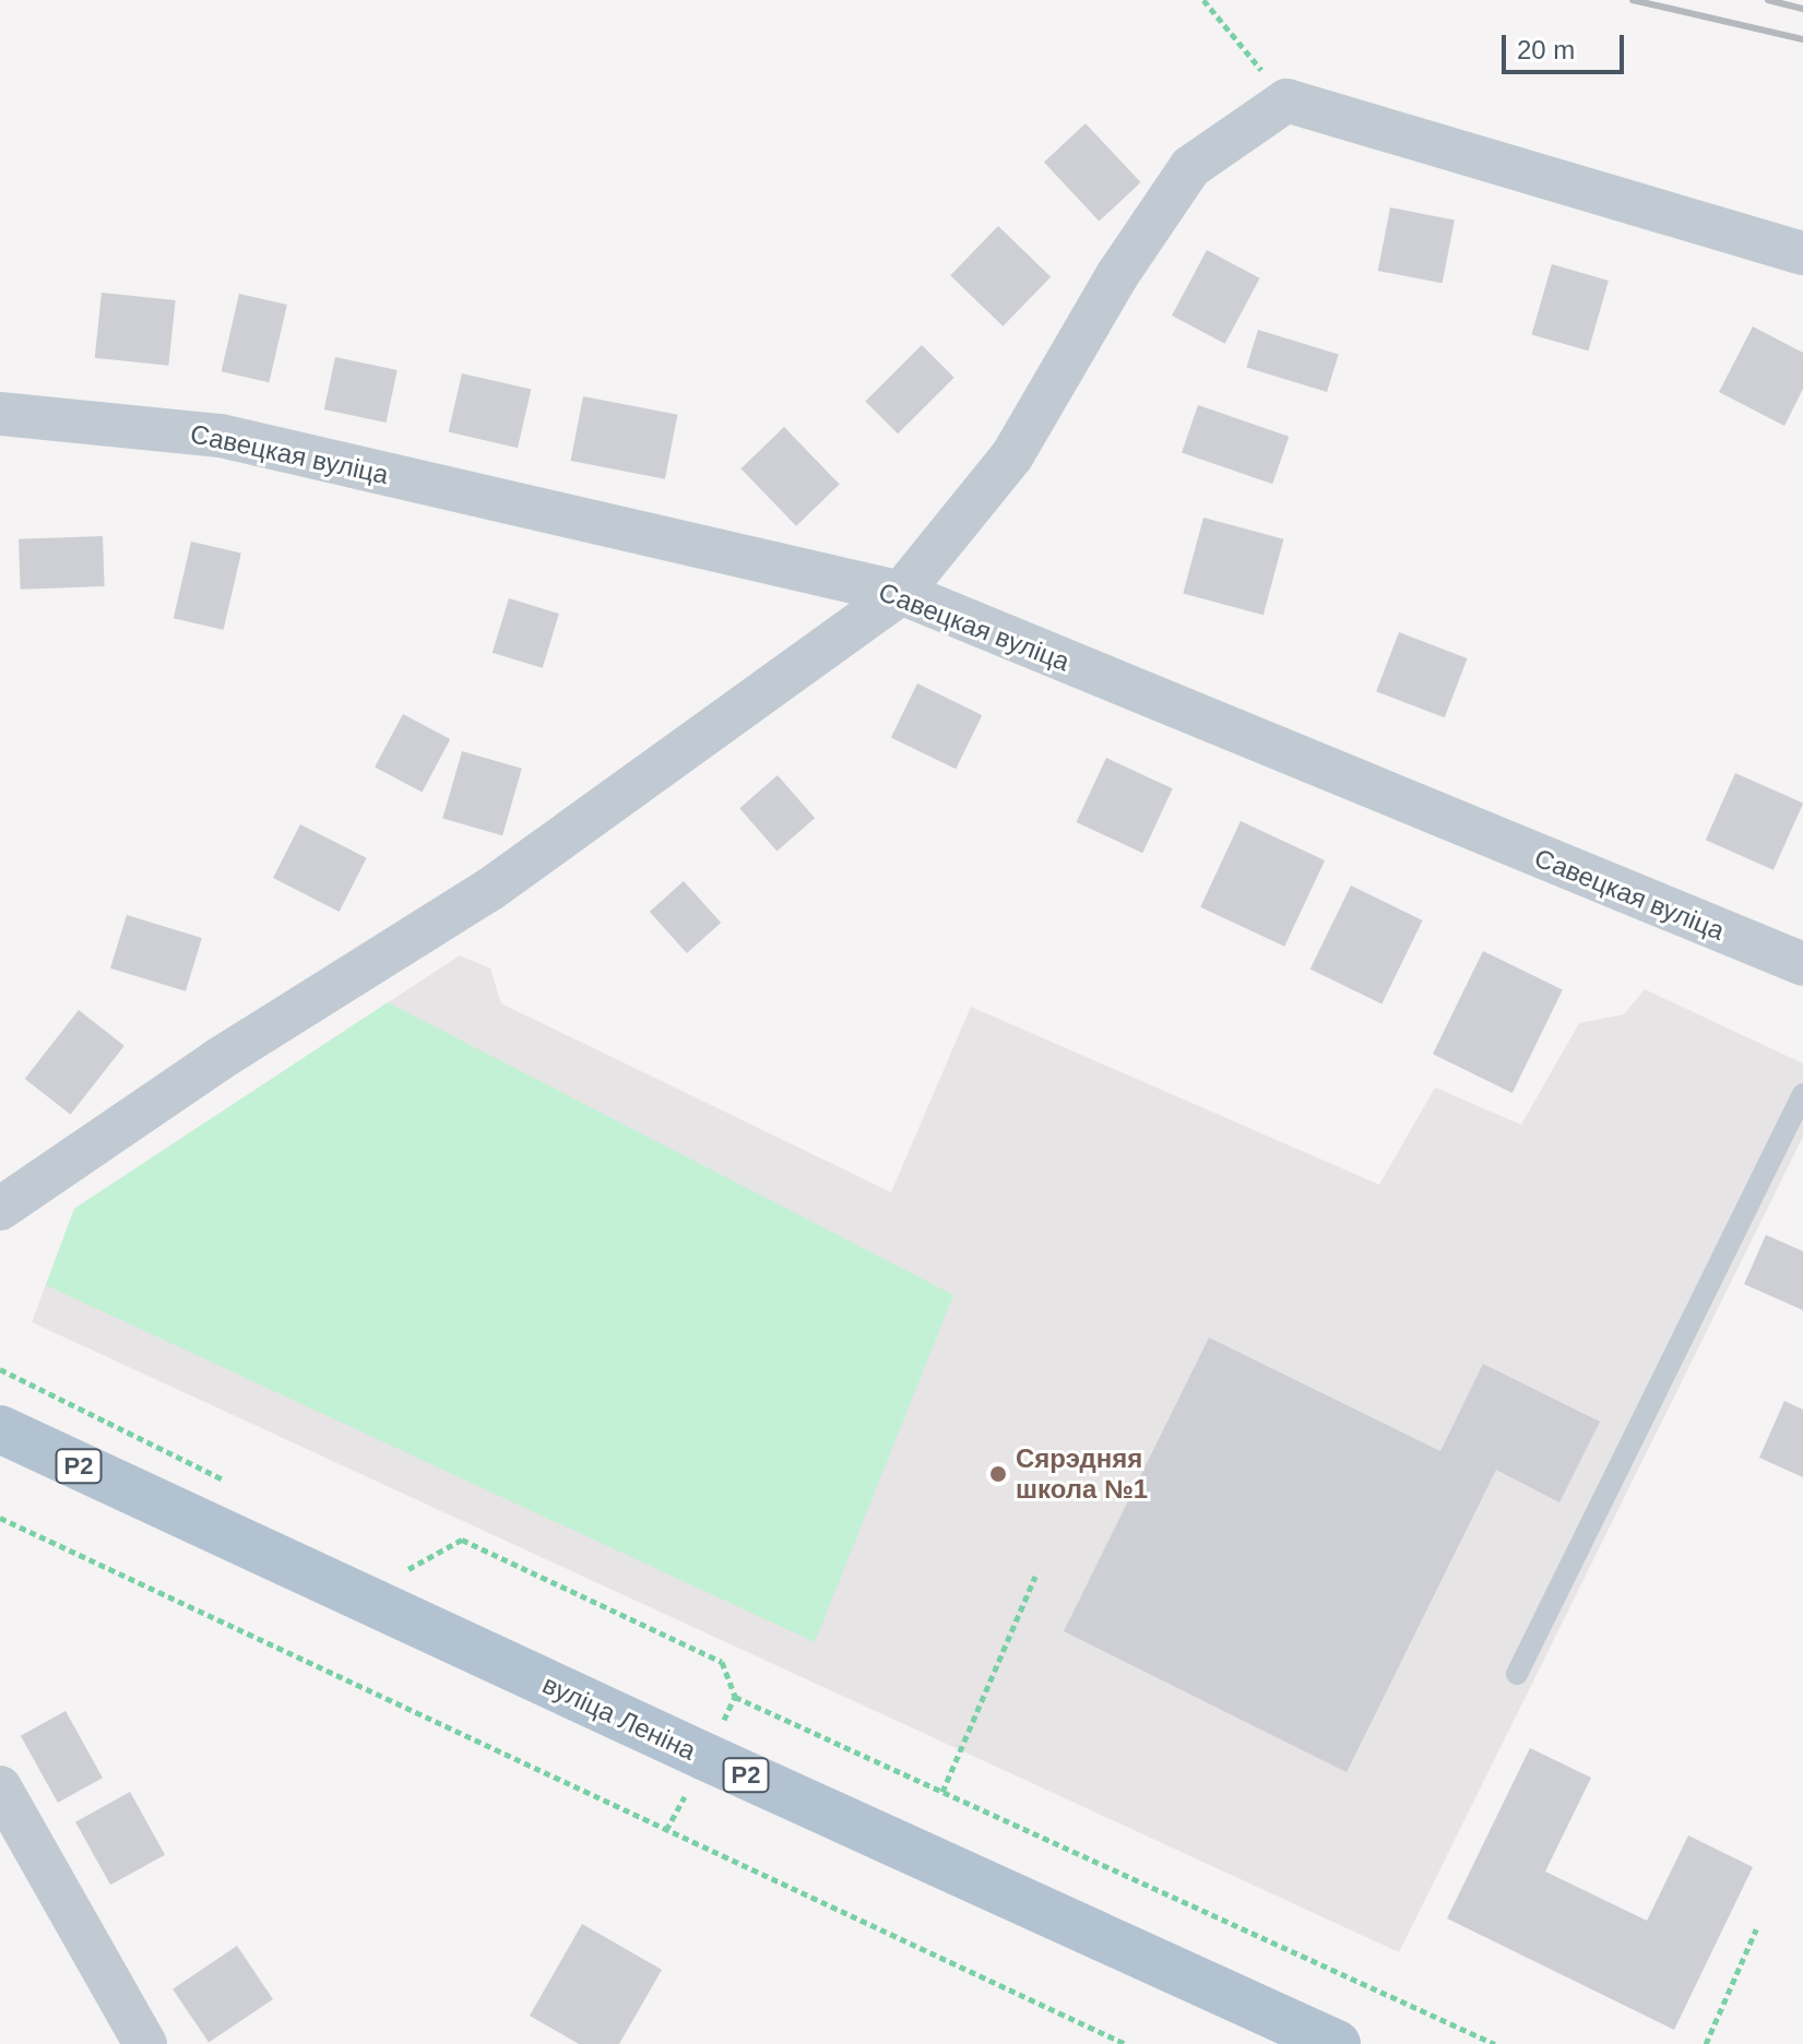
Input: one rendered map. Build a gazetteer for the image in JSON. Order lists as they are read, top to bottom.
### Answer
{
  "streets": {
    "main road": ["Р2", "вуліца Леніна"],
    "street": ["Савецкая вуліца"]
  },
  "places": ["Сярэдняя школа №1"],
  "scale_bar": "20 m"
}
